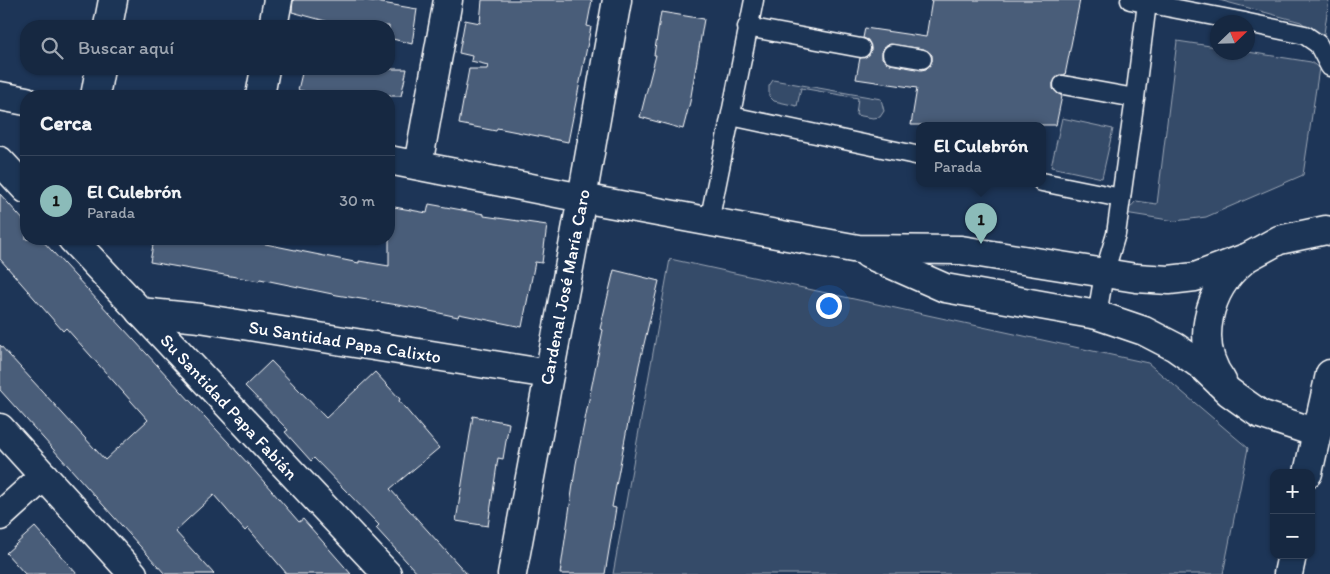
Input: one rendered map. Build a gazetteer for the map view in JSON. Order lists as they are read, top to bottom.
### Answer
{
  "streets": {
    "main road": ["Cardenal José María Caro", "Su Santidad Papa Calixto", "Su Santidad Papa Fabián"]
  },
  "crossings": [
    ["Cardenal José María Caro", "Su Santidad Papa Calixto"],
    ["Su Santidad Papa Calixto", "Su Santidad Papa Fabián"]
  ],
  "north": "top right",
  "page": {
    "search": "Buscar aquí",
    "heading": "Cerca",
    "popup": ["El Culebrón", "Parada"],
    "list": [
      {
        "mark": "1",
        "name": "El Culebrón",
        "note": "Parada",
        "value": "30 m"
      }
    ],
    "pins": "1",
    "map_buttons": ["+", "−"]
  }
}
